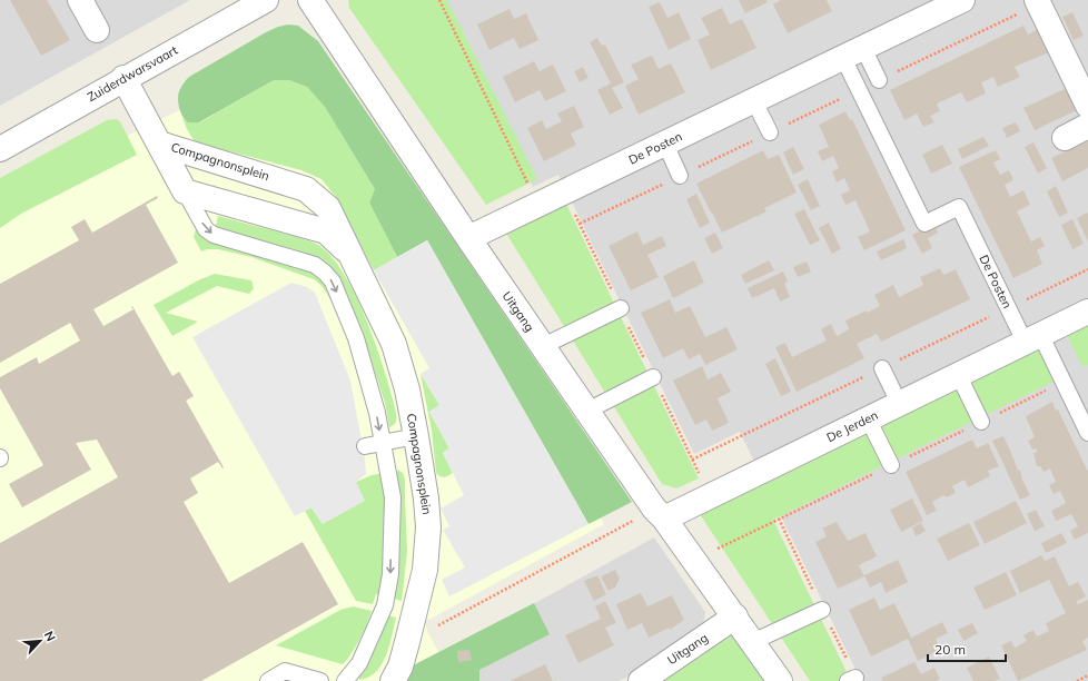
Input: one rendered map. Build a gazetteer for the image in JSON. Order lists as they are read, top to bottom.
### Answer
{
  "streets": {
    "street": [
      "Zuiderdwarsvaart",
      "De Posten",
      "Compagnonsplein",
      "Uitgang",
      "De Jerden"
    ]
  },
  "crossings": [
    ["Zuiderdwarsvaart", "Compagnonsplein"],
    ["De Posten", "Uitgang"],
    ["De Posten", "De Jerden"],
    ["Uitgang", "De Jerden"]
  ],
  "scale_bar": "20 m",
  "north": "top right"
}
